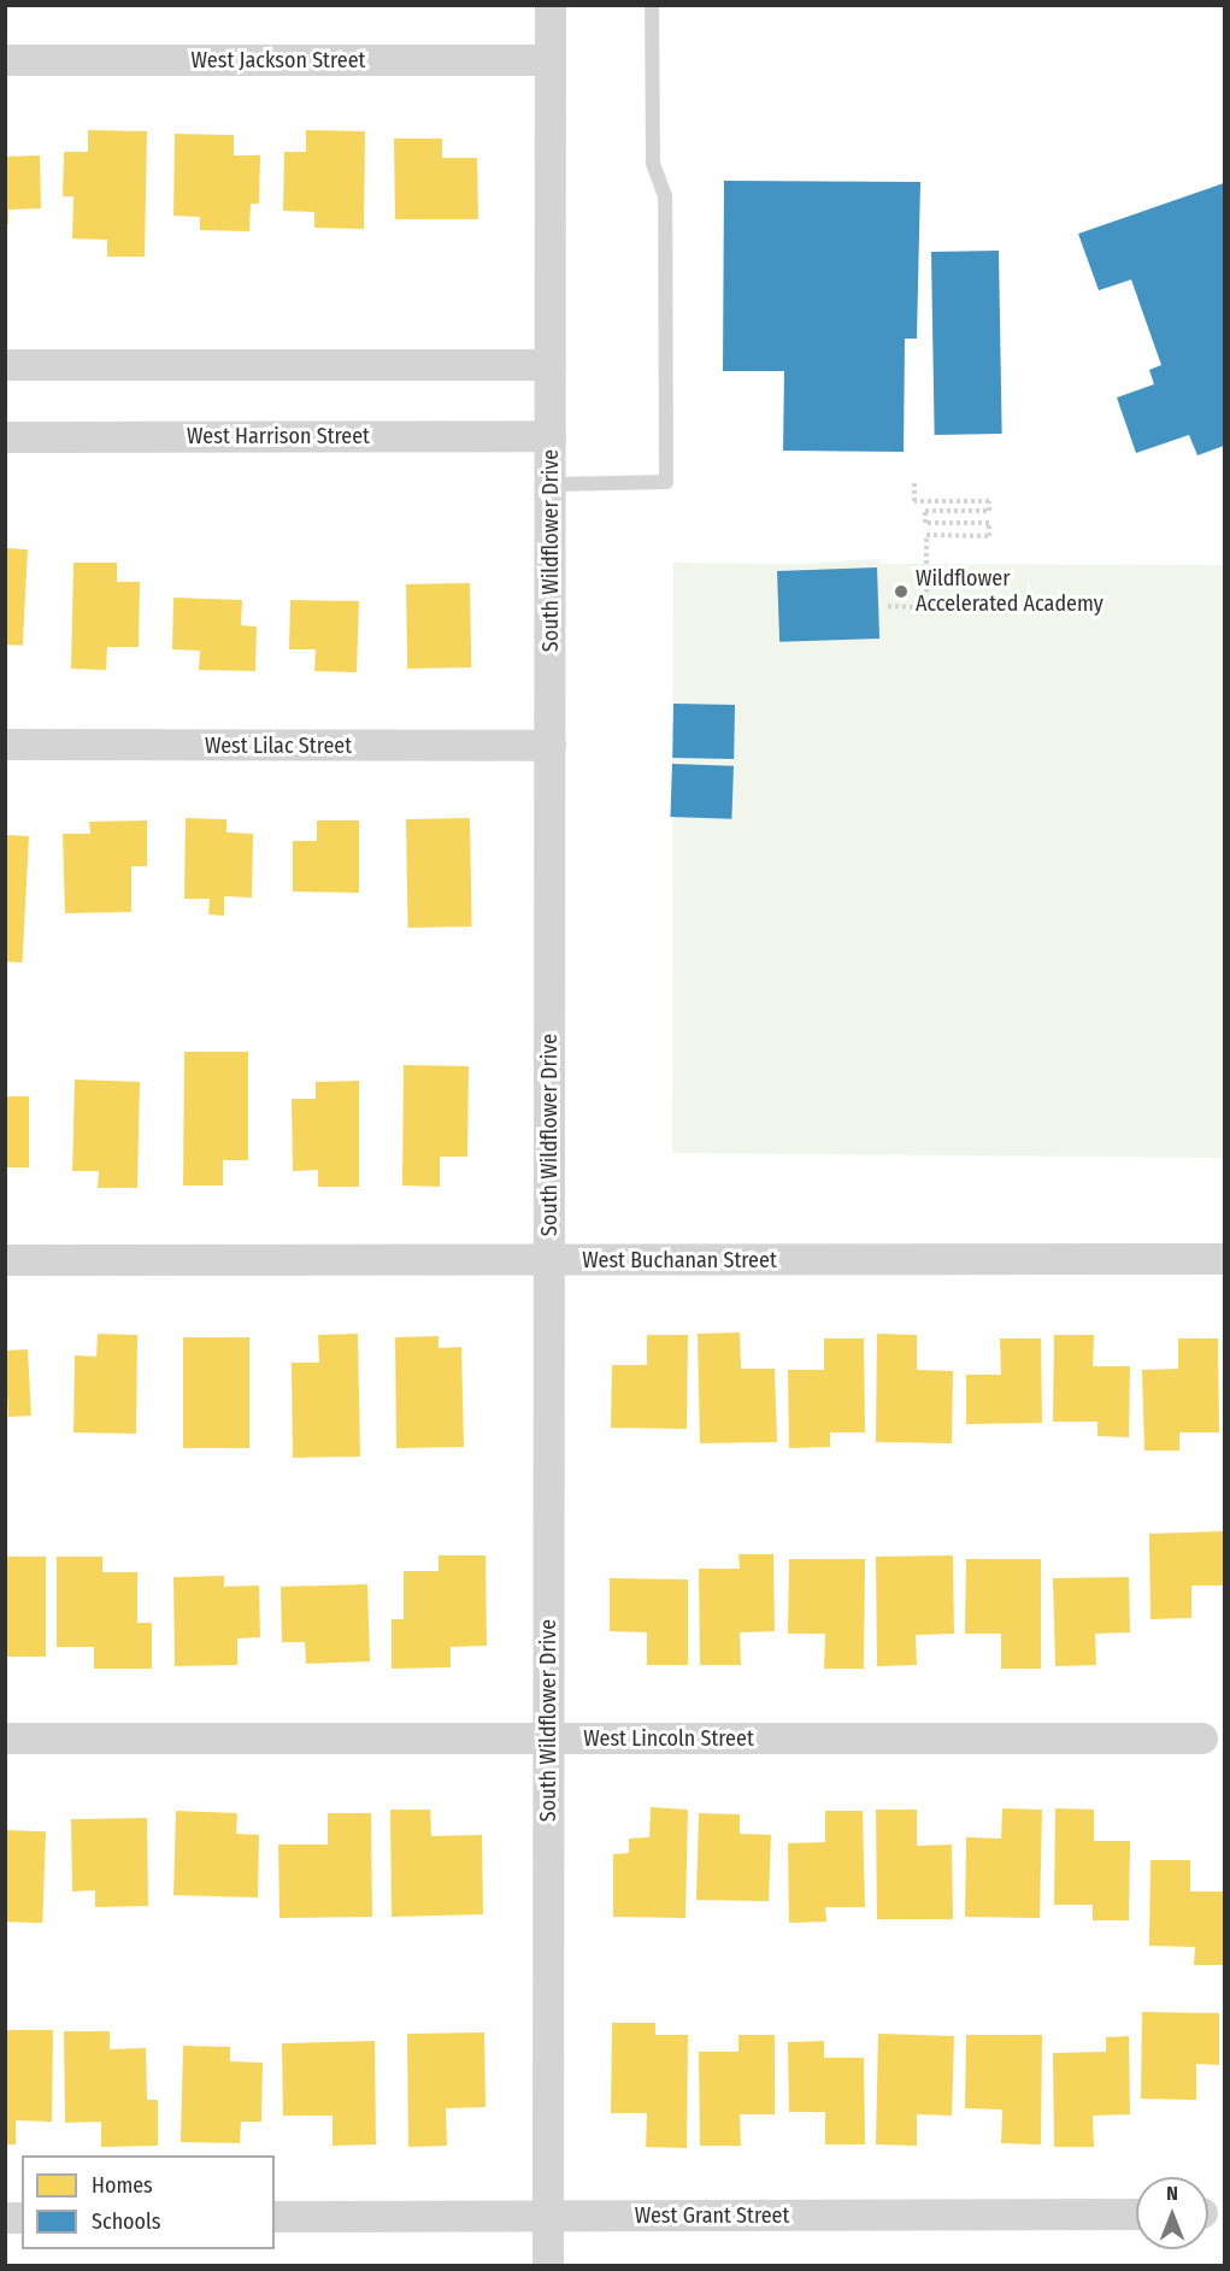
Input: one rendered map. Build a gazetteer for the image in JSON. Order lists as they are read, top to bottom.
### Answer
{
  "streets": {
    "street": [
      "West Jackson Street",
      "West Harrison Street",
      "South Wildflower Drive",
      "West Lilac Street",
      "West Buchanan Street",
      "West Lincoln Street",
      "West Grant Street"
    ]
  },
  "crossings": [
    ["West Jackson Street", "South Wildflower Drive"],
    ["West Harrison Street", "South Wildflower Drive"],
    ["South Wildflower Drive", "West Lilac Street"],
    ["South Wildflower Drive", "West Buchanan Street"],
    ["South Wildflower Drive", "West Lincoln Street"],
    ["South Wildflower Drive", "West Grant Street"]
  ],
  "places": ["Wildflower Accelerated Academy"],
  "legend": ["Homes", "Schools"],
  "north": "top"
}
